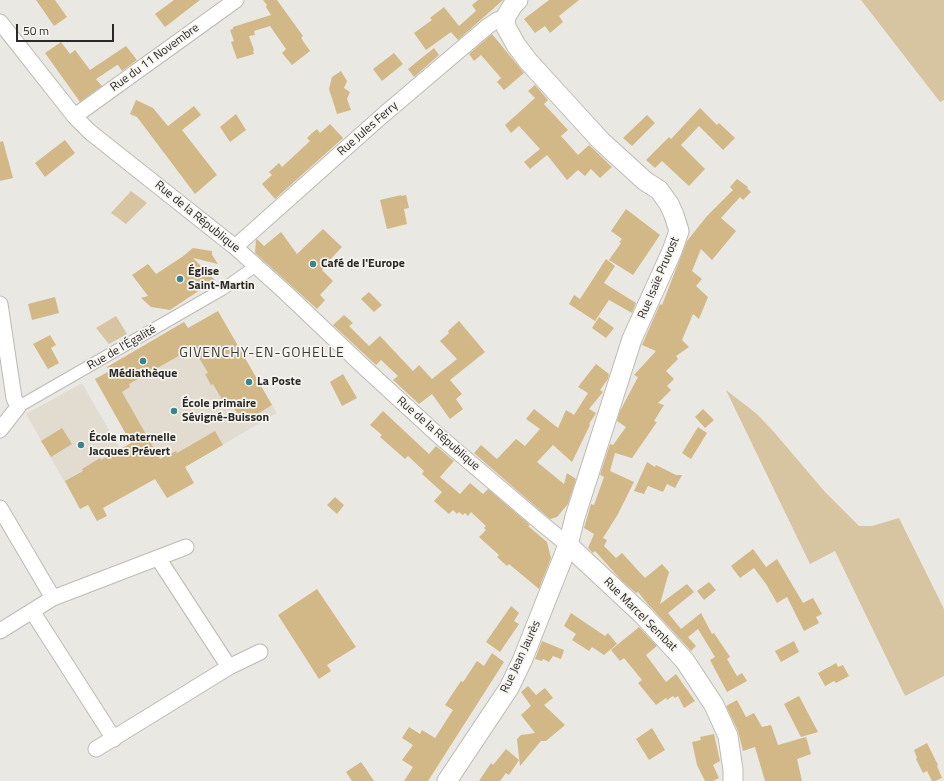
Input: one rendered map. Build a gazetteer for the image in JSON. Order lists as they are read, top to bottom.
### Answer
{
  "streets": {
    "street": [
      "Rue du 11 Novembre",
      "Rue Jules Ferry",
      "Rue de la République",
      "Rue Isaïe Pruvost",
      "Rue de l'Égalité",
      "Rue Marcel Sembat",
      "Rue Jean Jaurès"
    ]
  },
  "crossings": [
    ["Rue du 11 Novembre", "Rue de la République"],
    ["Rue Jules Ferry", "Rue de la République"],
    ["Rue Jules Ferry", "Rue Isaïe Pruvost"],
    ["Rue de la République", "Rue Isaïe Pruvost"],
    ["Rue de la République", "Rue de l'Égalité"],
    ["Rue de la République", "Rue Marcel Sembat"],
    ["Rue de la République", "Rue Jean Jaurès"],
    ["Rue Isaïe Pruvost", "Rue Marcel Sembat"],
    ["Rue Isaïe Pruvost", "Rue Jean Jaurès"],
    ["Rue Marcel Sembat", "Rue Jean Jaurès"]
  ],
  "districts": ["GIVENCHY-EN-GOHELLE"],
  "places": [
    "Café de l'Europe",
    "Église Saint-Martin",
    "Médiathèque",
    "La Poste",
    "École primaire Sévigné-Buisson",
    "École maternelle Jacques Prévert"
  ],
  "scale_bar": "50 m"
}
